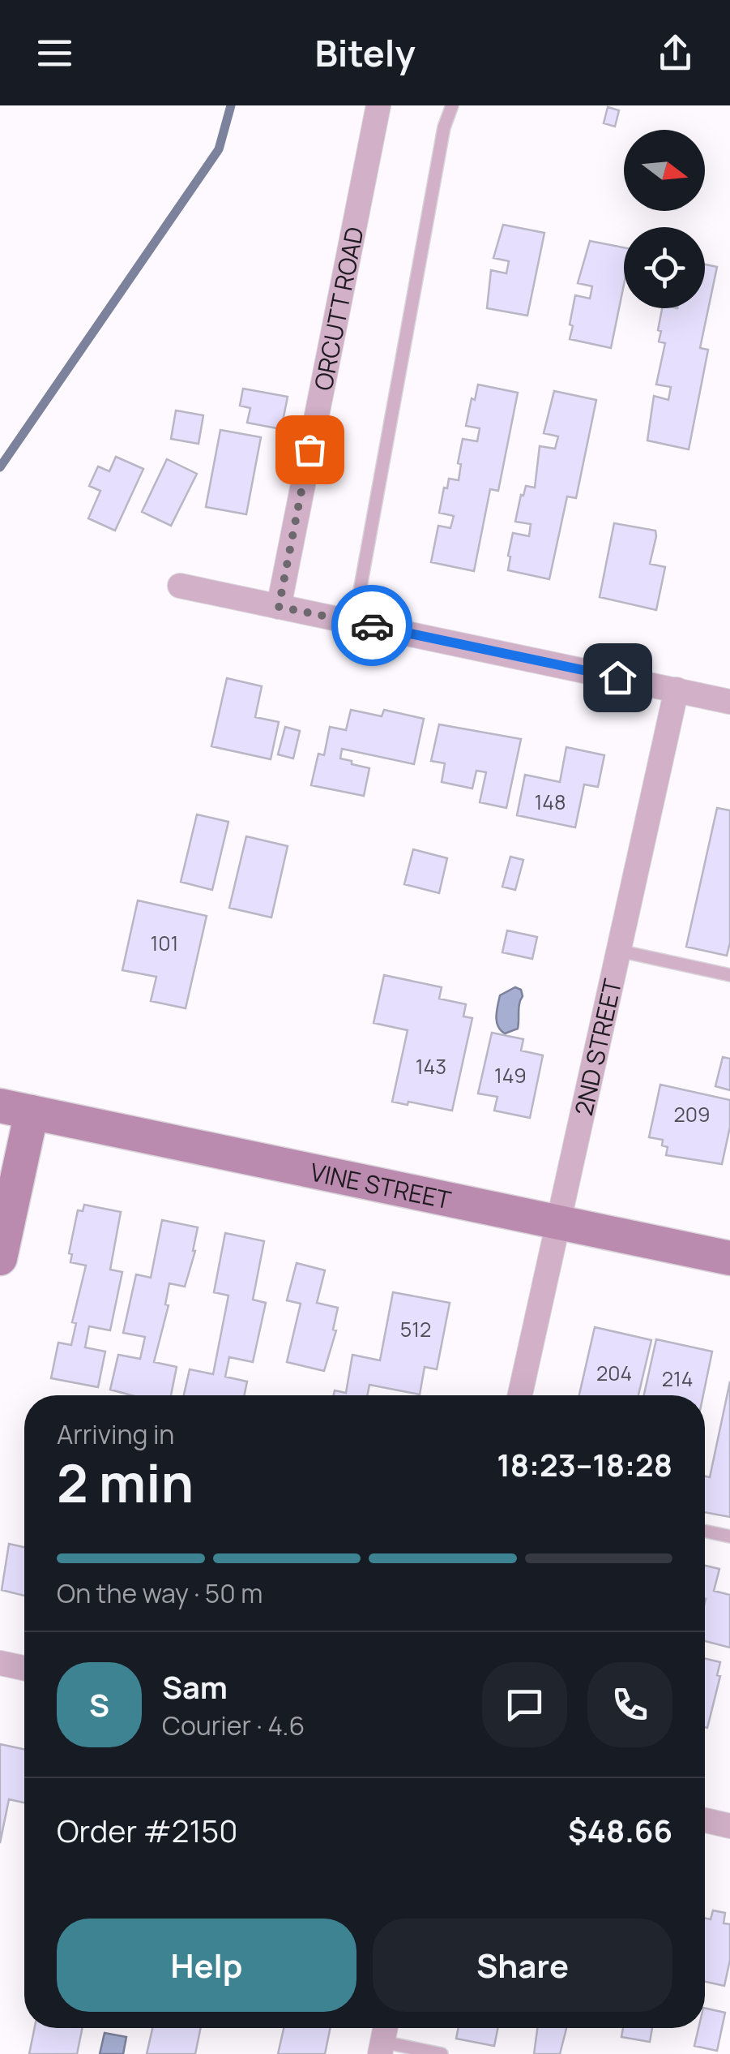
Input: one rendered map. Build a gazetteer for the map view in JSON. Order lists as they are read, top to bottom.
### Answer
{
  "streets": {
    "street": ["ORCUTT ROAD", "2ND STREET", "VINE STREET"]
  },
  "crossings": [
    ["2ND STREET", "VINE STREET"]
  ],
  "house_numbers": [
    "148",
    "101",
    "143",
    "149",
    "209",
    "512",
    "204",
    "214"
  ],
  "north": "right",
  "page": {
    "header": "Bitely",
    "heading": ["2 min", "Arriving in", "18:23–18:28"],
    "panel": [
      "Sam",
      "Courier · 4.6",
      "Order #2150",
      "$48.66"
    ],
    "bar": "On the way · 50 m",
    "round": "S",
    "buttons": ["Help", "Share"]
  }
}
